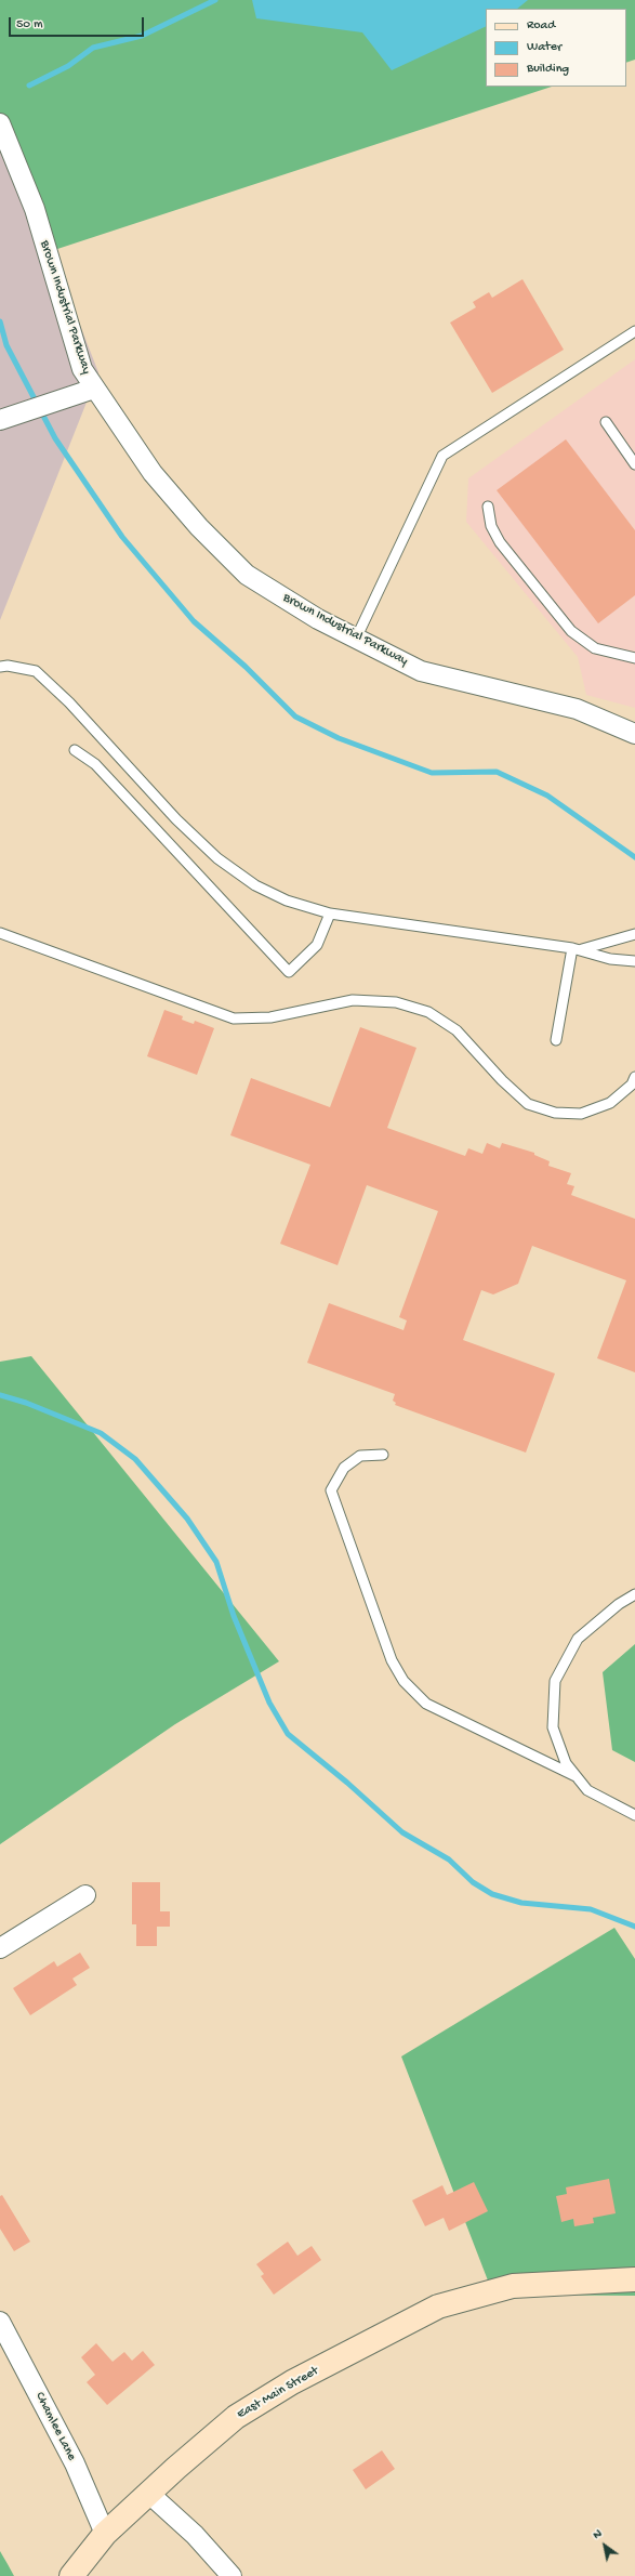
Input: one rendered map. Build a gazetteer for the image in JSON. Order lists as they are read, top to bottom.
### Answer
{
  "streets": {
    "main road": ["East Main Street"],
    "street": ["Brown Industrial Parkway", "Chamlee Lane"]
  },
  "crossings": [
    ["East Main Street", "Chamlee Lane"]
  ],
  "legend": ["Road", "Water", "Building"],
  "scale_bar": "50 m",
  "north": "top left"
}
